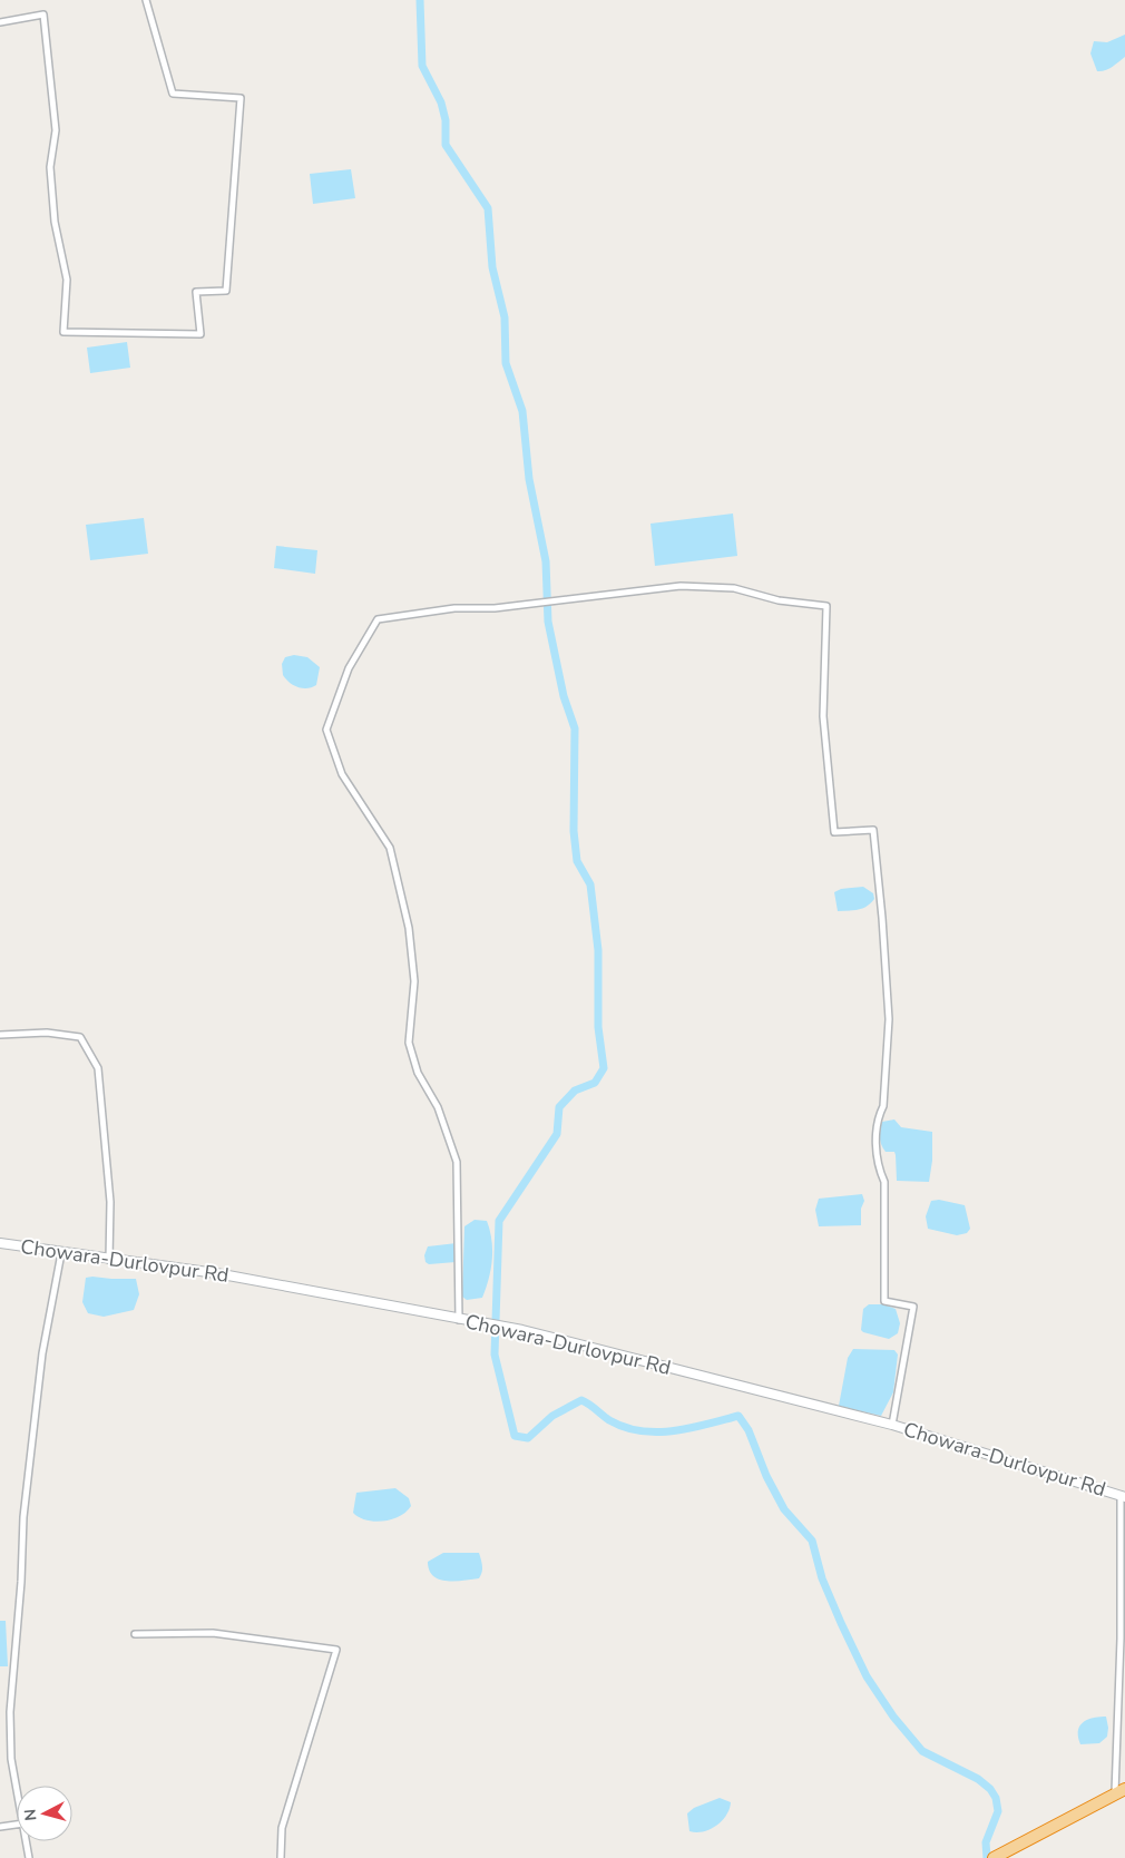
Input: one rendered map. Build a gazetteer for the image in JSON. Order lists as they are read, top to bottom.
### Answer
{
  "streets": {
    "street": ["Chowara-Durlovpur Rd"]
  },
  "north": "left"
}
